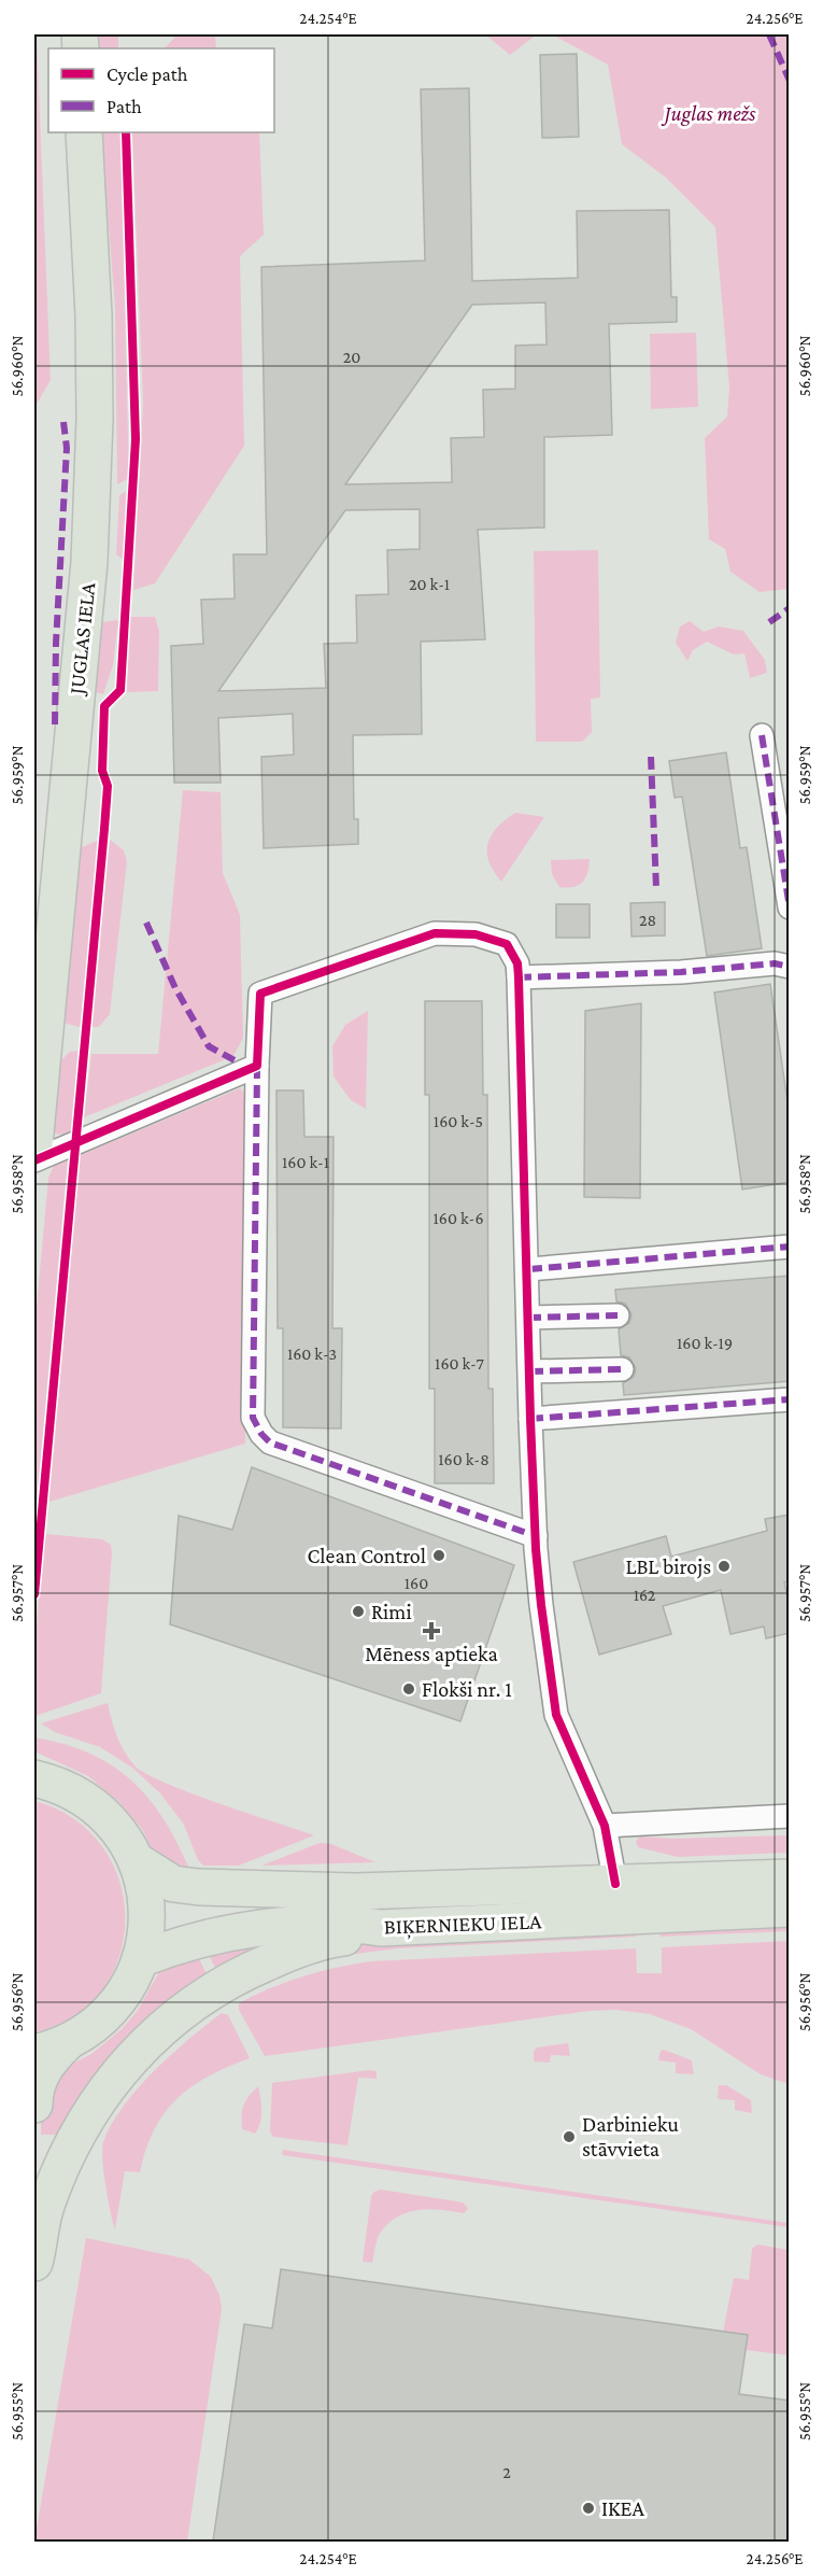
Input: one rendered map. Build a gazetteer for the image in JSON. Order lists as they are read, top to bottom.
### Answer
{
  "streets": {
    "main road": ["JUGLAS IELA", "BIĶERNIEKU IELA"]
  },
  "parks": ["Juglas mežs"],
  "places": {
    "other": [
      "Clean Control",
      "LBL birojs",
      "Rimi",
      "Flokši nr. 1",
      "Darbinieku stāvvieta",
      "IKEA"
    ],
    "health": ["Mēness aptieka"]
  },
  "house_numbers": [
    "20",
    "20 k-1",
    "28",
    "160 k-5",
    "160 k-1",
    "160 k-6",
    "160 k-19",
    "160 k-3",
    "160 k-7",
    "160 k-8",
    "160",
    "162",
    "2"
  ],
  "legend": ["Cycle path", "Path"],
  "coordinates": [
    "24.254°E",
    "24.256°E",
    "56.960°N",
    "56.959°N",
    "56.958°N",
    "56.957°N",
    "56.956°N",
    "56.955°N"
  ]
}
